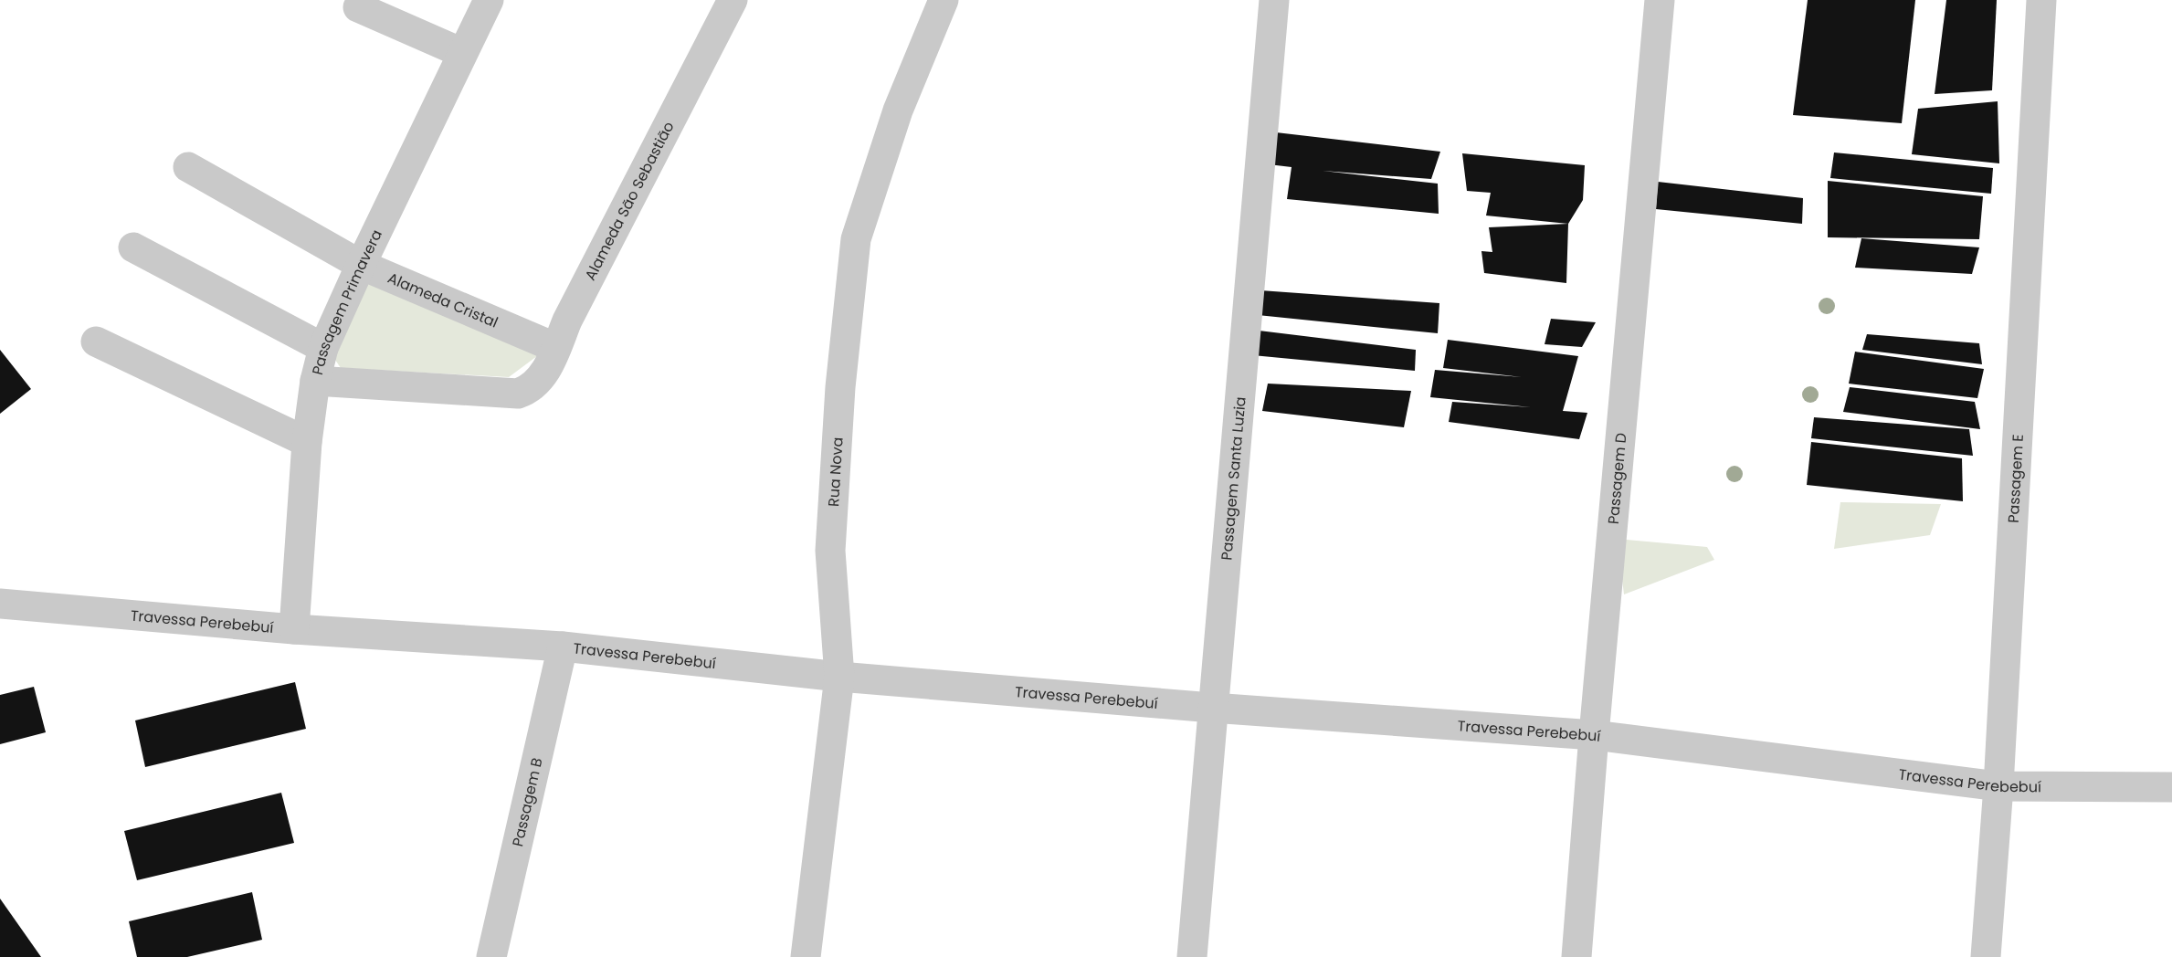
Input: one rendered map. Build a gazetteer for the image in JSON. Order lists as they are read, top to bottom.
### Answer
{
  "streets": {
    "street": [
      "Alameda São Sebastião",
      "Alameda Cristal",
      "Passagem Primavera",
      "Rua Nova",
      "Passagem Santa Luzia",
      "Passagem D",
      "Passagem E",
      "Travessa Perebebuí",
      "Passagem B"
    ]
  },
  "crossings": [
    ["Alameda São Sebastião", "Alameda Cristal"],
    ["Alameda São Sebastião", "Passagem Primavera"],
    ["Alameda Cristal", "Passagem Primavera"],
    ["Passagem Primavera", "Travessa Perebebuí"],
    ["Rua Nova", "Travessa Perebebuí"],
    ["Passagem Santa Luzia", "Travessa Perebebuí"],
    ["Passagem D", "Travessa Perebebuí"],
    ["Passagem E", "Travessa Perebebuí"],
    ["Travessa Perebebuí", "Passagem B"]
  ]
}
